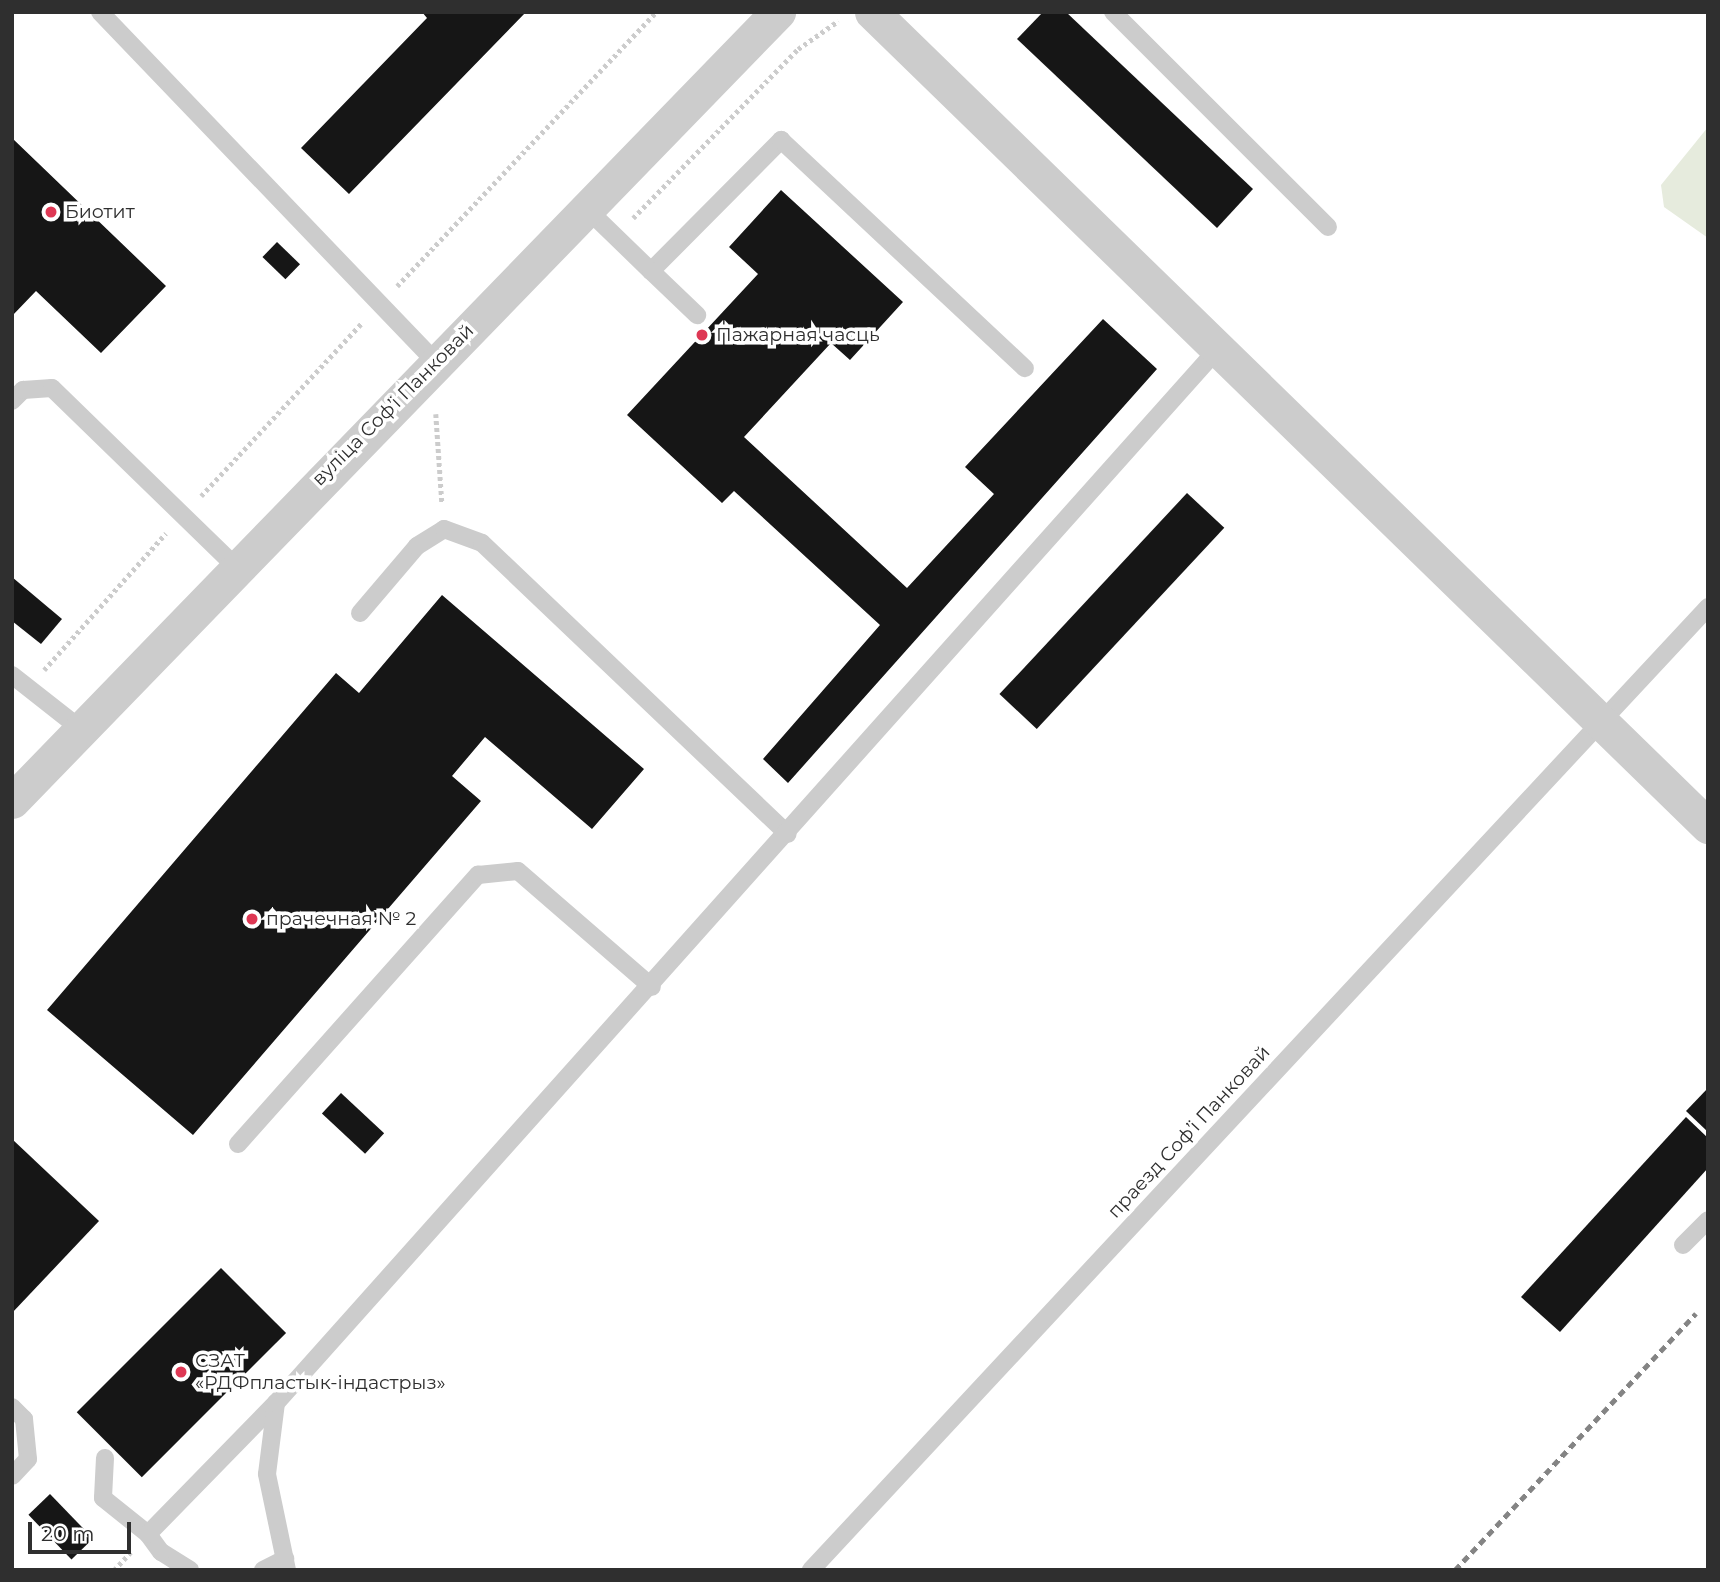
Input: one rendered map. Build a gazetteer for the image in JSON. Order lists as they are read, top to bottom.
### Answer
{
  "streets": {
    "street": ["вуліца Софʼі Панковай"],
    "lane": ["праезд Софʼі Панковай"]
  },
  "places": [
    "Биотит",
    "Пажарная часць",
    "прачечная № 2",
    "СЗАТ «РДФпластык-індастрыз»"
  ],
  "scale_bar": "20 m"
}
